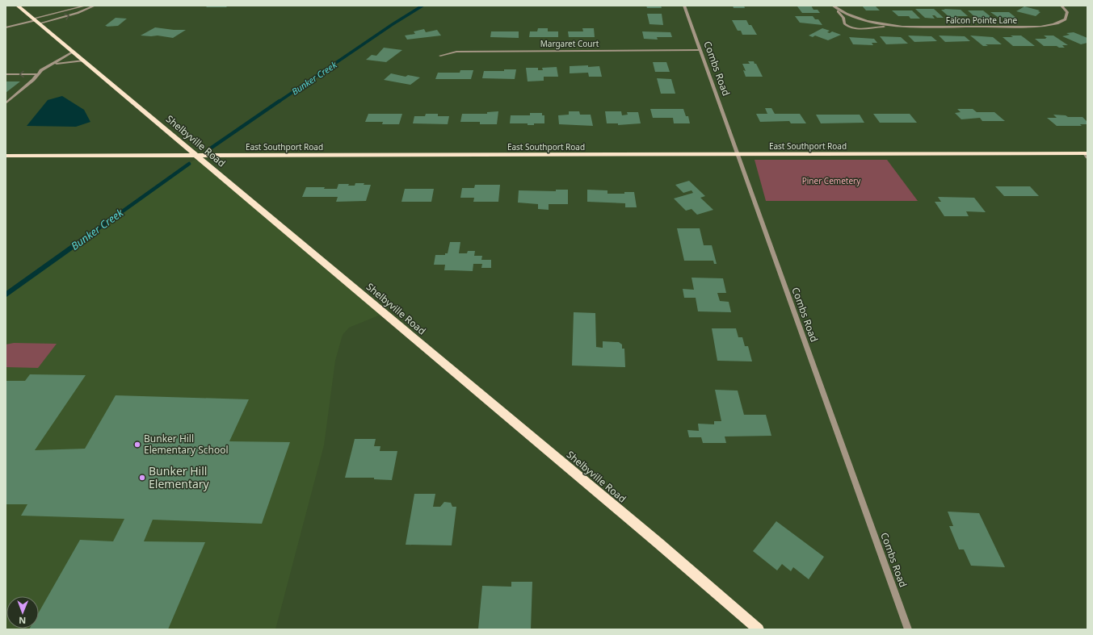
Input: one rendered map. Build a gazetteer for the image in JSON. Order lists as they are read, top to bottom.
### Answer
{
  "streets": {
    "main road": ["Shelbyville Road", "East Southport Road"],
    "street": ["Falcon Pointe Lane", "Margaret Court", "Combs Road"]
  },
  "crossings": [
    ["Margaret Court", "Combs Road"],
    ["Combs Road", "East Southport Road"],
    ["Shelbyville Road", "East Southport Road"]
  ],
  "water": ["Bunker Creek"],
  "parks": ["Piner Cemetery"],
  "places": ["Bunker Hill Elementary School", "Bunker Hill Elementary"],
  "north": "bottom"
}
